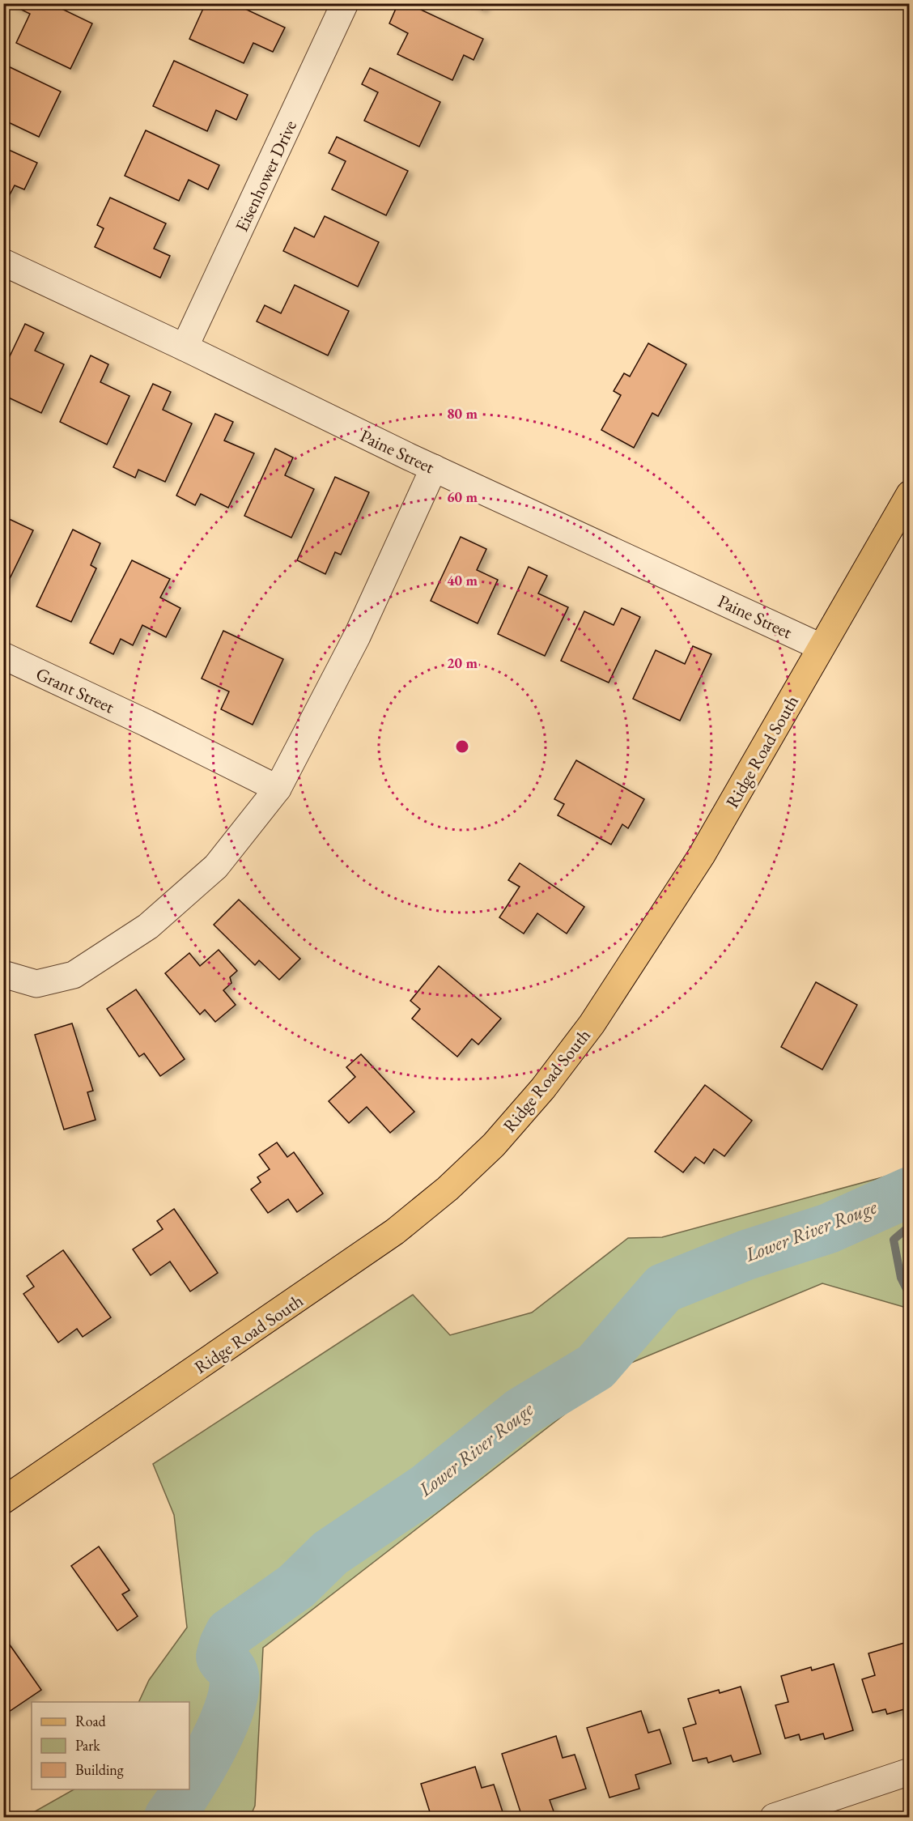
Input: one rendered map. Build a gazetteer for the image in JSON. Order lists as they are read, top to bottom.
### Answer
{
  "streets": {
    "main road": ["Ridge Road South"],
    "street": ["Eisenhower Drive", "Paine Street", "Grant Street"]
  },
  "crossings": [
    ["Eisenhower Drive", "Paine Street"],
    ["Paine Street", "Ridge Road South"]
  ],
  "water": ["Lower River Rouge"],
  "legend": ["Road", "Park", "Building"],
  "rings": [
    "80 m",
    "60 m",
    "40 m",
    "20 m"
  ]
}
